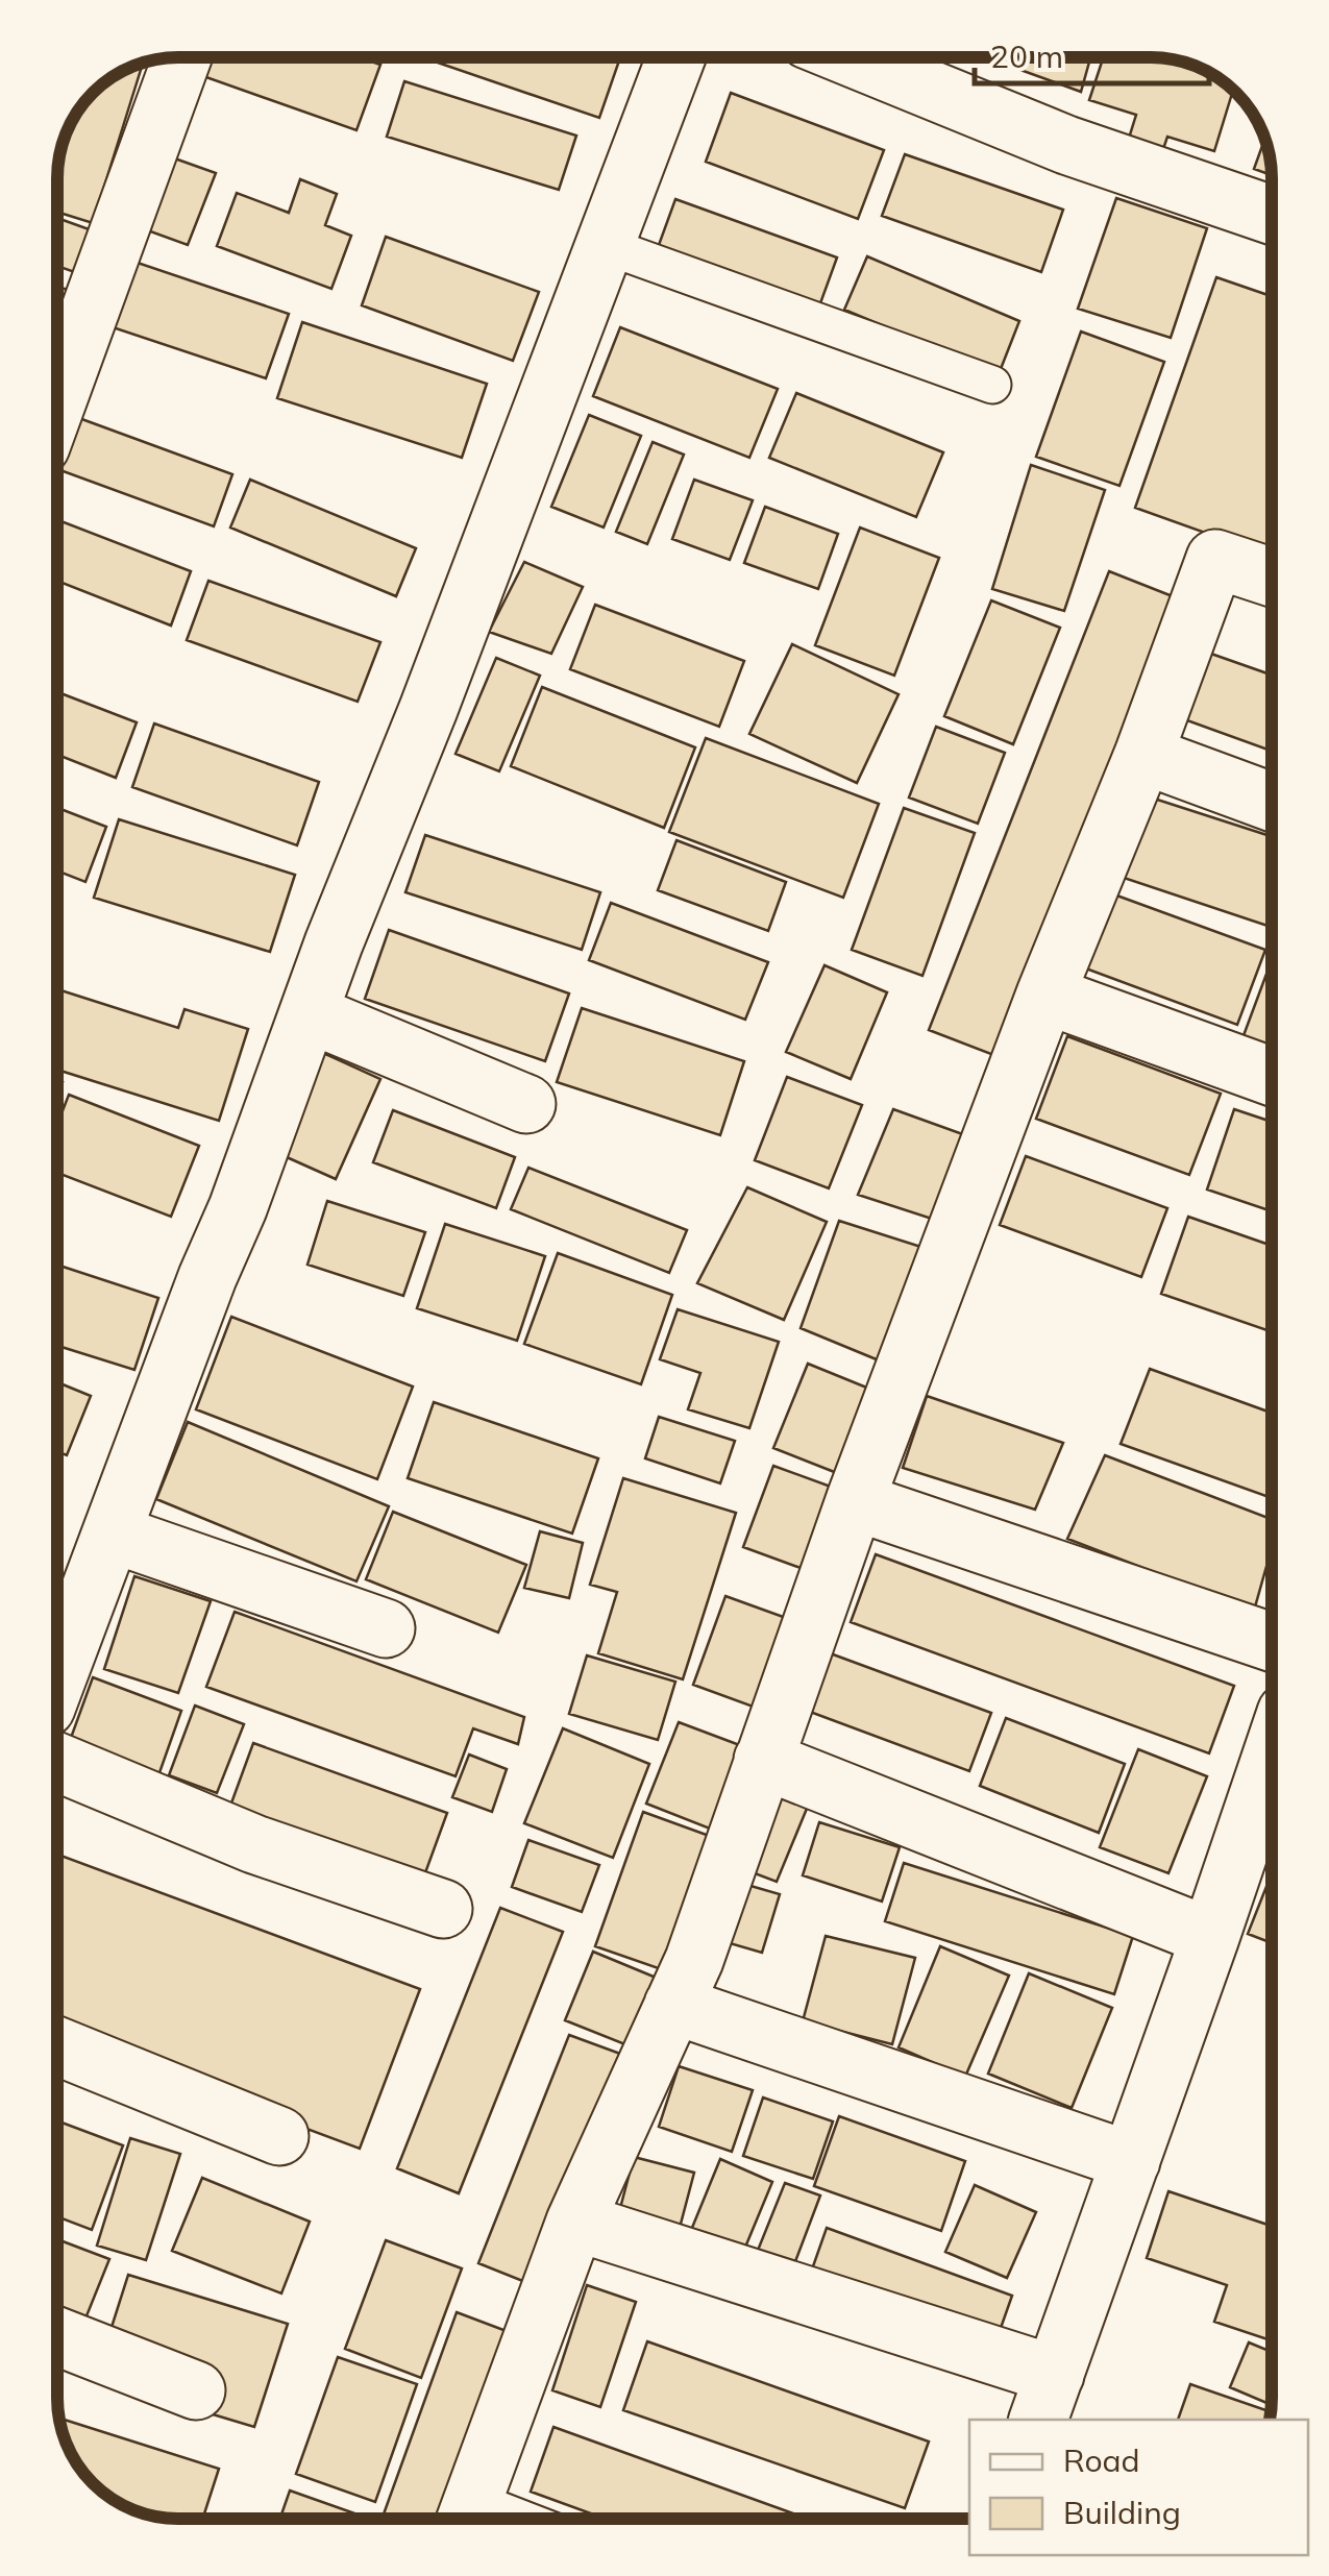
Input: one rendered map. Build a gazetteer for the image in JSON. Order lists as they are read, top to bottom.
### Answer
{
  "legend": ["Road", "Building"],
  "scale_bar": "20 m"
}
